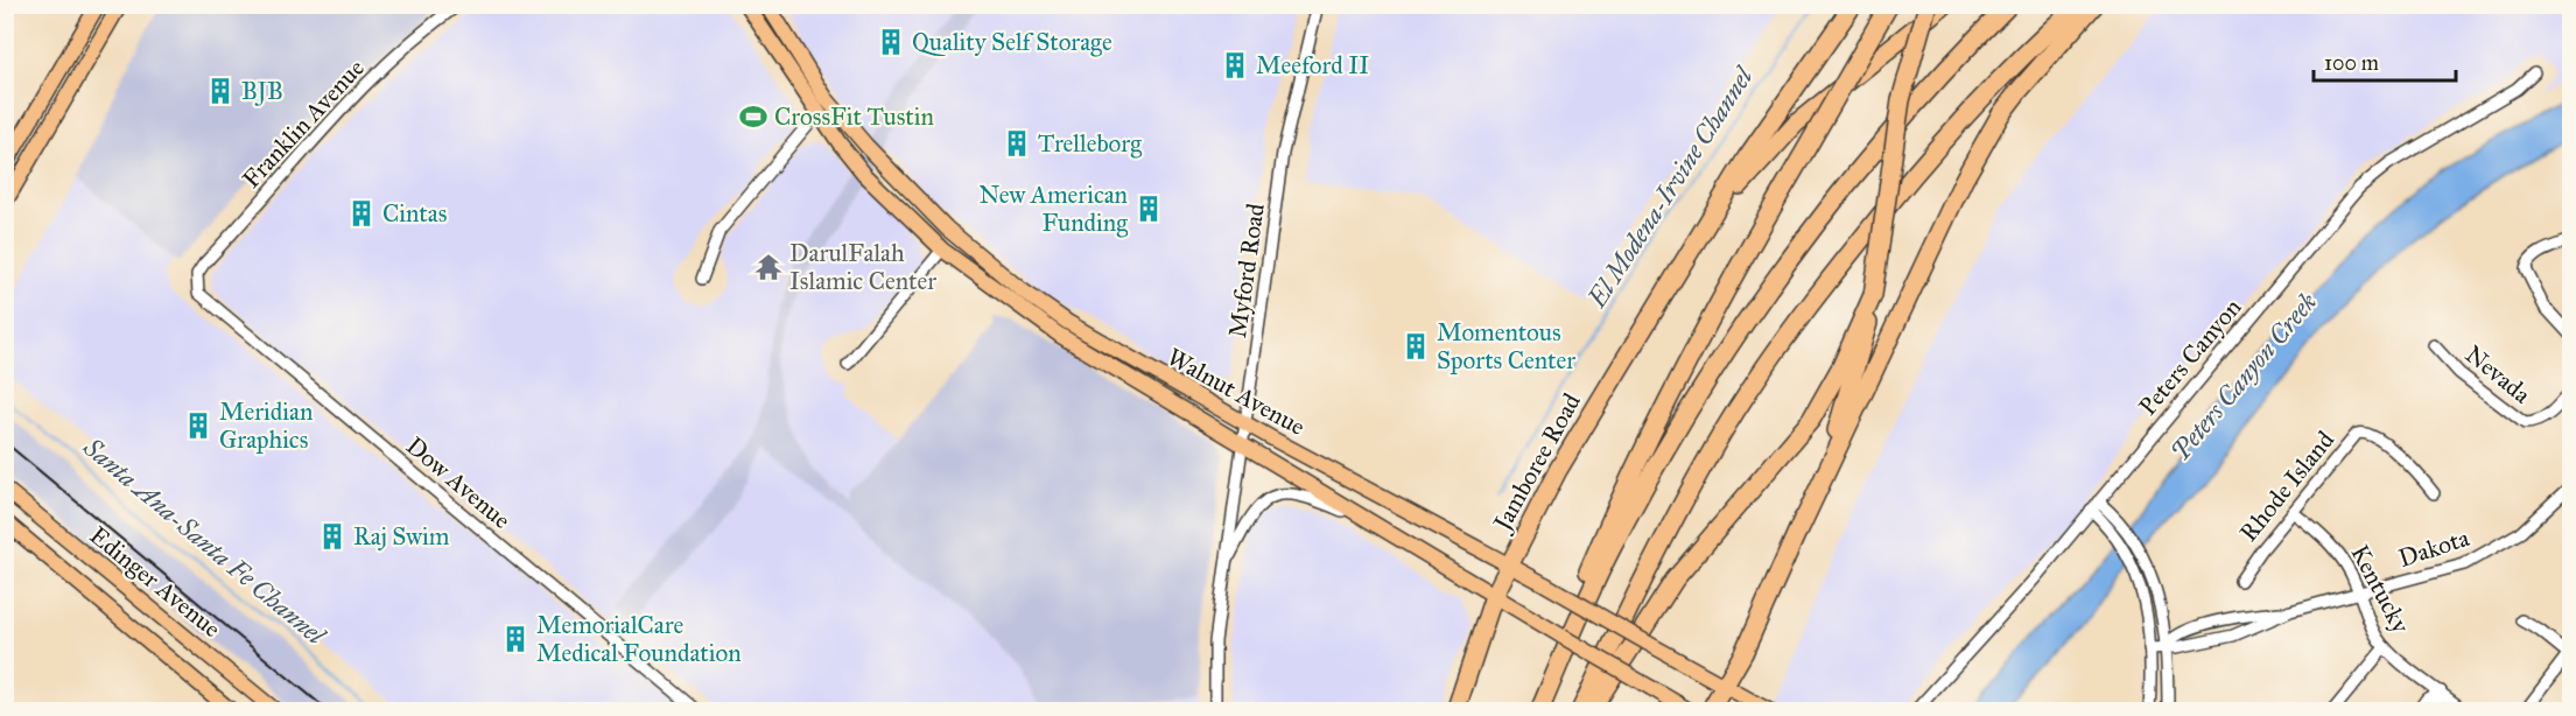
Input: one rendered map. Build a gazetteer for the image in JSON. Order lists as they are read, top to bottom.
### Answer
{
  "streets": {
    "highway": ["Jamboree Road"],
    "main road": ["Walnut Avenue", "Edinger Avenue"],
    "street": [
      "Franklin Avenue",
      "Myford Road",
      "Peters Canyon",
      "Nevada",
      "Dow Avenue",
      "Rhode Island",
      "Dakota",
      "Kentucky"
    ]
  },
  "crossings": [
    ["Franklin Avenue", "Dow Avenue"],
    ["Myford Road", "Walnut Avenue"],
    ["Walnut Avenue", "Jamboree Road"],
    ["Rhode Island", "Kentucky"],
    ["Dakota", "Kentucky"]
  ],
  "water": ["El Modena-Irvine Channel", "Peters Canyon Creek", "Santa Ana-Santa Fe Channel"],
  "places": {
    "building": [
      "Quality Self Storage",
      "Meeford II",
      "BJB",
      "Trelleborg",
      "New American Funding",
      "Cintas",
      "Momentous Sports Center",
      "Meridian Graphics",
      "Raj Swim",
      "MemorialCare Medical Foundation"
    ],
    "sports": ["CrossFit Tustin"],
    "temple": ["DarulFalah Islamic Center"]
  },
  "scale_bar": "100 m"
}
